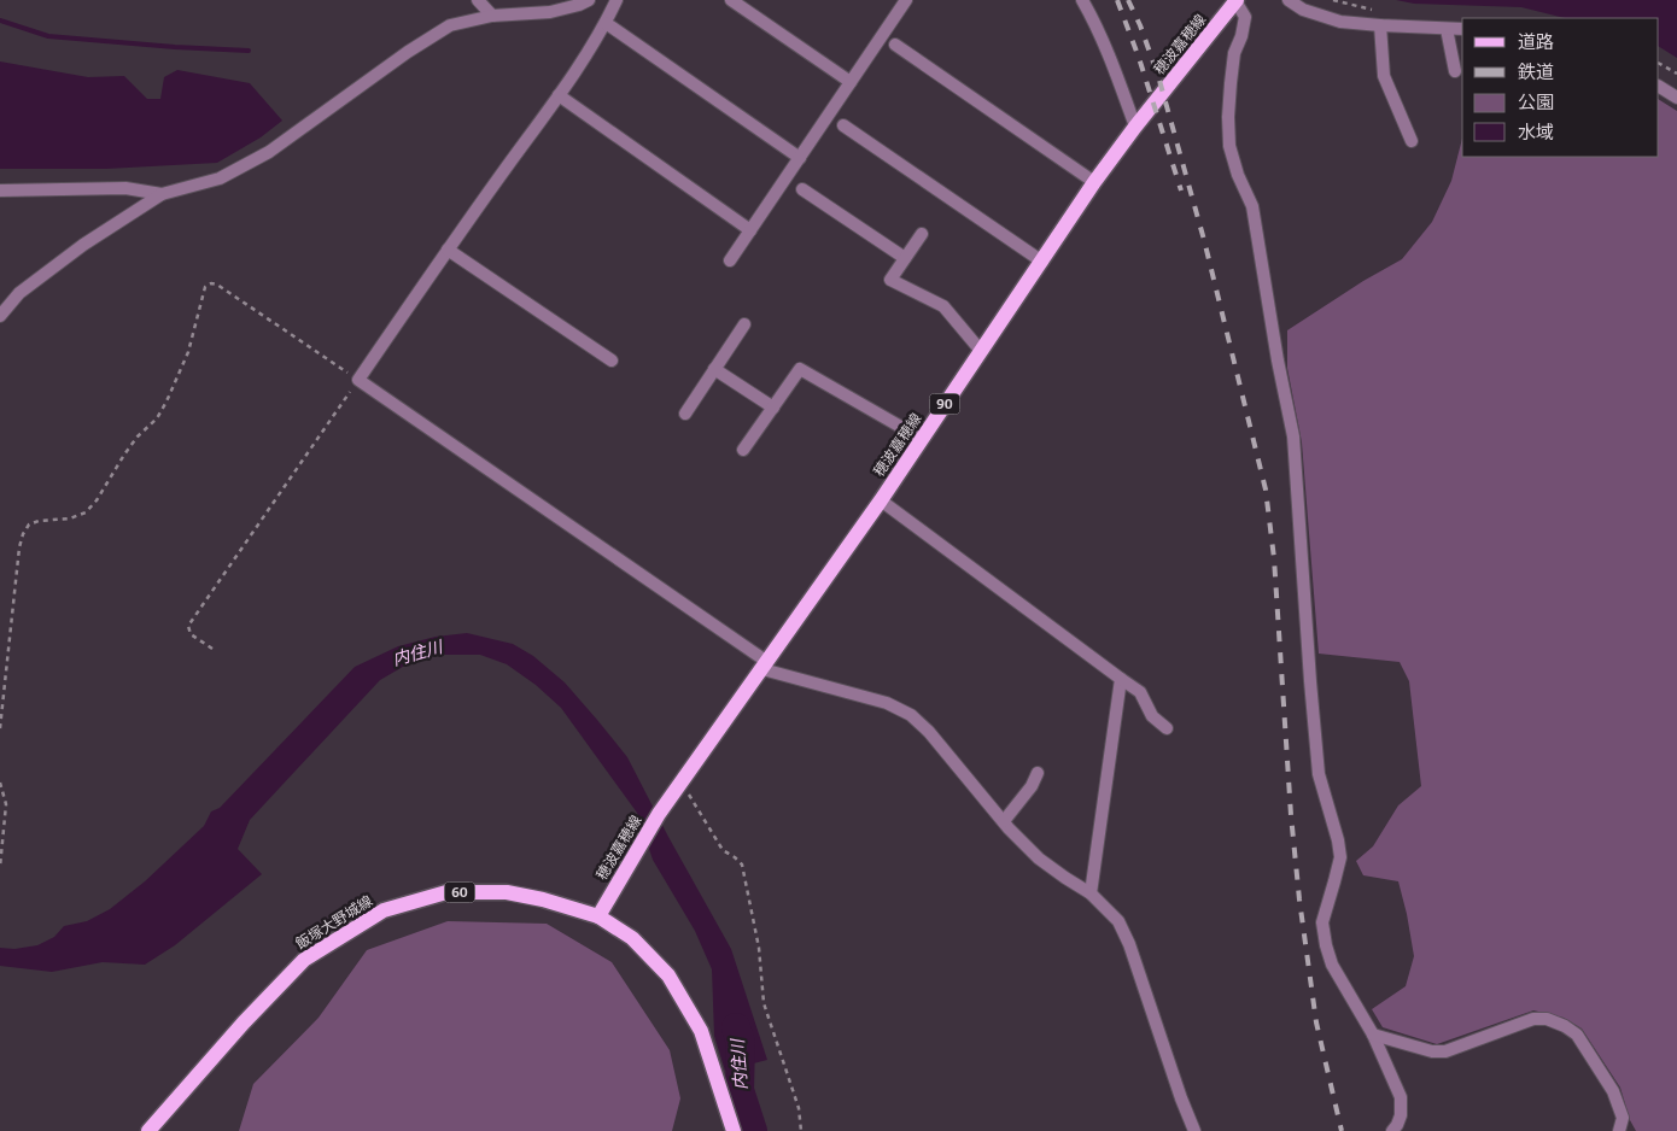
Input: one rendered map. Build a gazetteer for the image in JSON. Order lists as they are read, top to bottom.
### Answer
{
  "streets": {
    "main road": [
      "穂波嘉穂線",
      "90",
      "60",
      "飯塚大野城線"
    ]
  },
  "crossings": [
    ["穂波嘉穂線", "飯塚大野城線"]
  ],
  "water": ["内住川"],
  "legend": [
    "道路",
    "鉄道",
    "公園",
    "水域"
  ]
}
